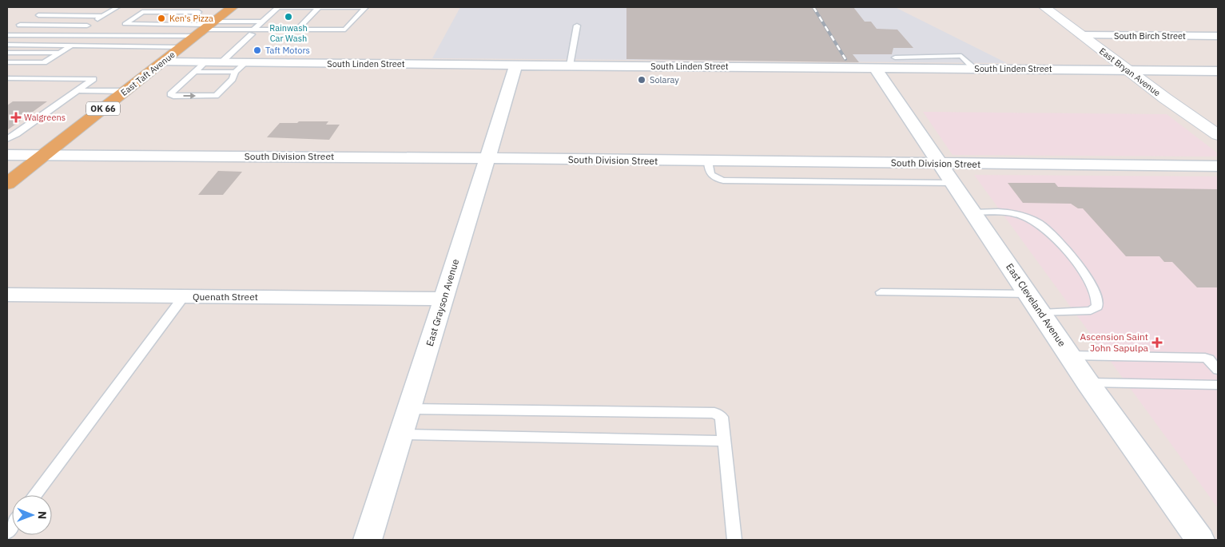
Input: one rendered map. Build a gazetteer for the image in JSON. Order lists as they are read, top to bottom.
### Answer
{
  "streets": {
    "main road": ["East Taft Avenue", "OK 66"],
    "street": [
      "South Birch Street",
      "South Linden Street",
      "East Bryan Avenue",
      "South Division Street",
      "Quenath Street",
      "East Grayson Avenue",
      "East Cleveland Avenue"
    ]
  },
  "crossings": [
    ["South Birch Street", "East Bryan Avenue"],
    ["South Linden Street", "East Bryan Avenue"],
    ["South Linden Street", "East Taft Avenue"],
    ["South Linden Street", "East Grayson Avenue"],
    ["South Linden Street", "East Cleveland Avenue"],
    ["East Taft Avenue", "South Division Street"],
    ["South Division Street", "East Grayson Avenue"],
    ["South Division Street", "East Cleveland Avenue"],
    ["Quenath Street", "East Grayson Avenue"]
  ],
  "places": {
    "other": [
      "Rainwash Car Wash",
      "Ken's Pizza",
      "Taft Motors",
      "Solaray"
    ],
    "health": ["Walgreens", "Ascension Saint John Sapulpa"]
  },
  "north": "right"
}
